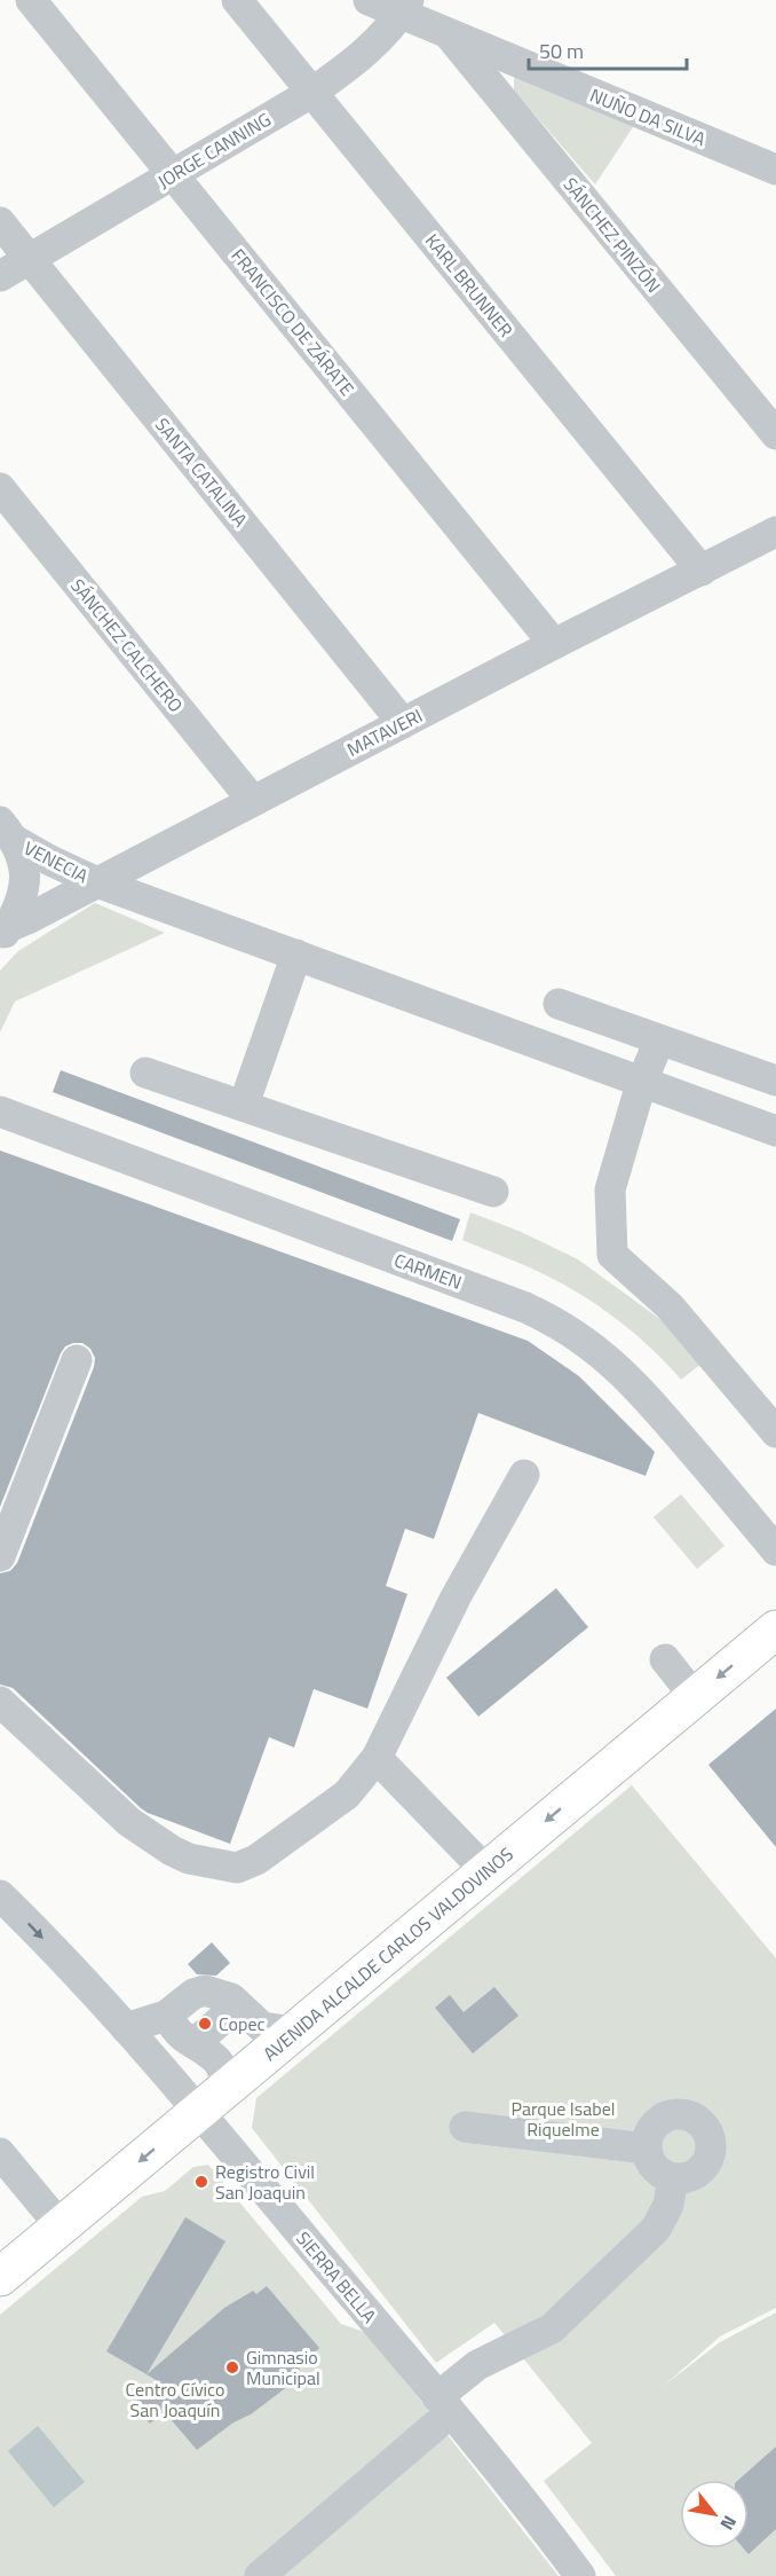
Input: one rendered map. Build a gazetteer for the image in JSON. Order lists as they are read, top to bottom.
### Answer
{
  "streets": {
    "main road": ["AVENIDA ALCALDE CARLOS VALDOVINOS"],
    "street": [
      "NUÑO DA SILVA",
      "JORGE CANNING",
      "SÁNCHEZ PINZÓN",
      "KARL BRUNNER",
      "FRANCISCO DE ZÁRATE",
      "SANTA CATALINA",
      "SÁNCHEZ CALCHERO",
      "MATAVERI",
      "VENECIA",
      "CARMEN",
      "SIERRA BELLA"
    ]
  },
  "crossings": [
    ["NUÑO DA SILVA", "JORGE CANNING"],
    ["NUÑO DA SILVA", "SÁNCHEZ PINZÓN"],
    ["JORGE CANNING", "KARL BRUNNER"],
    ["JORGE CANNING", "FRANCISCO DE ZÁRATE"],
    ["JORGE CANNING", "SANTA CATALINA"],
    ["KARL BRUNNER", "MATAVERI"],
    ["FRANCISCO DE ZÁRATE", "MATAVERI"],
    ["SANTA CATALINA", "MATAVERI"],
    ["SÁNCHEZ CALCHERO", "MATAVERI"],
    ["MATAVERI", "VENECIA"],
    ["AVENIDA ALCALDE CARLOS VALDOVINOS", "SIERRA BELLA"]
  ],
  "one_way": ["AVENIDA ALCALDE CARLOS VALDOVINOS"],
  "parks": ["Parque Isabel Riquelme", "Centro Cívico San Joaquín"],
  "places": ["Copec", "Registro Civil San Joaquin", "Gimnasio Municipal"],
  "scale_bar": "50 m",
  "north": "bottom right"
}
